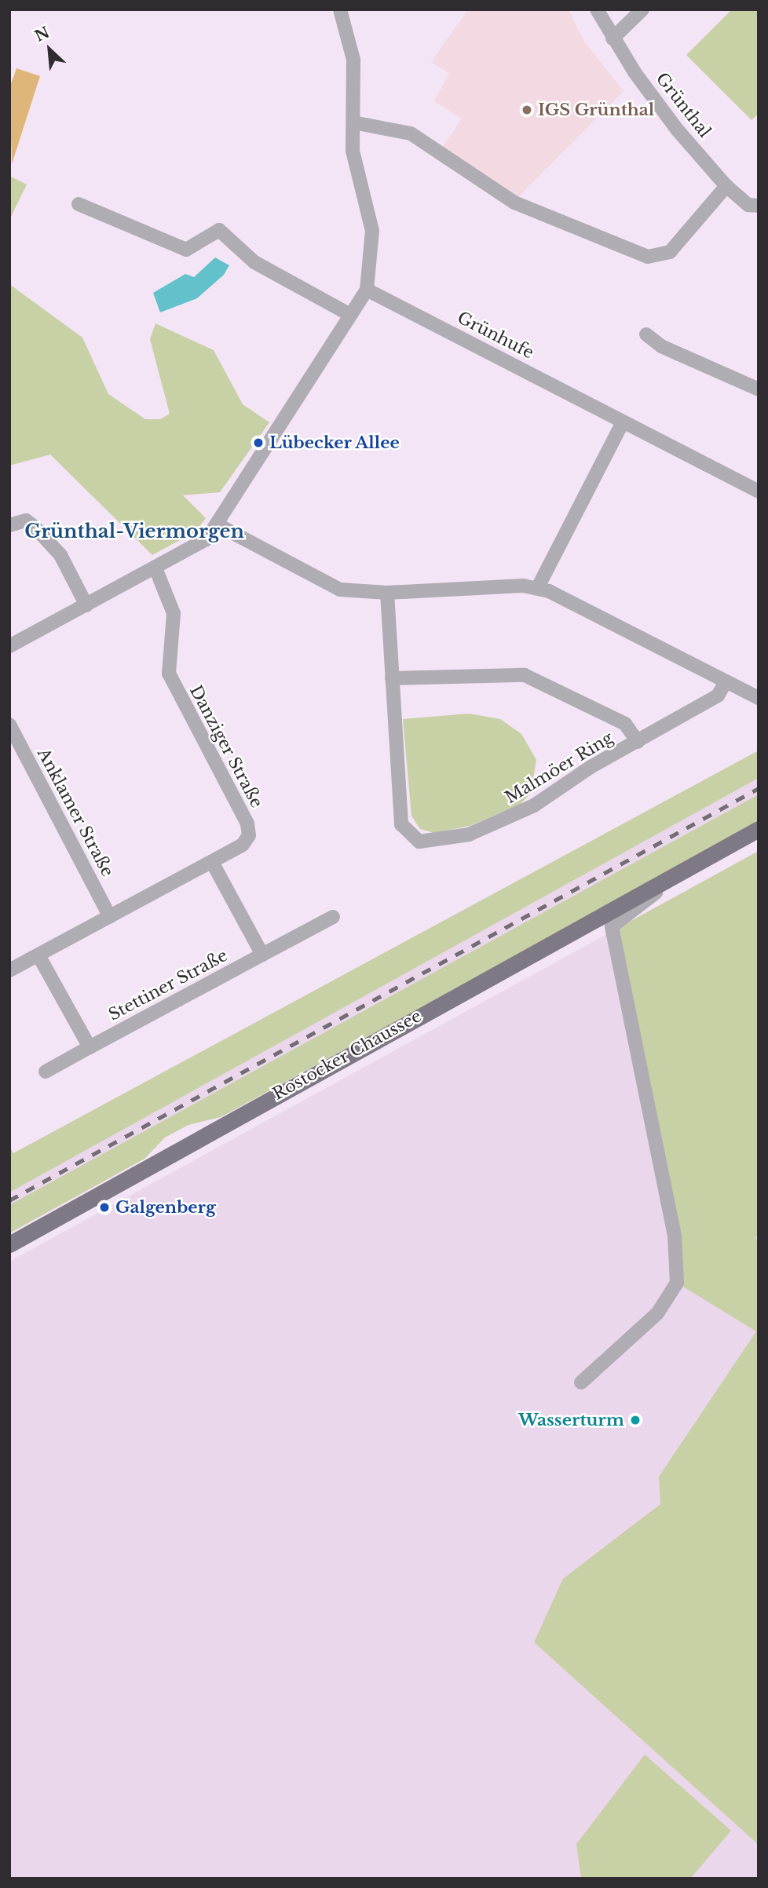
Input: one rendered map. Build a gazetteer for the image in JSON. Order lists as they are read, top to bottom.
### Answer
{
  "streets": {
    "main road": ["Rostocker Chaussee"],
    "street": [
      "Grünthal",
      "Grünhufe",
      "Danziger Straße",
      "Malmöer Ring",
      "Anklamer Straße",
      "Stettiner Straße"
    ]
  },
  "crossings": [
    ["Danziger Straße", "Anklamer Straße"]
  ],
  "districts": ["Grünthal-Viermorgen"],
  "places": [
    "IGS Grünthal",
    "Lübecker Allee",
    "Galgenberg",
    "Wasserturm"
  ],
  "north": "top left"
}
